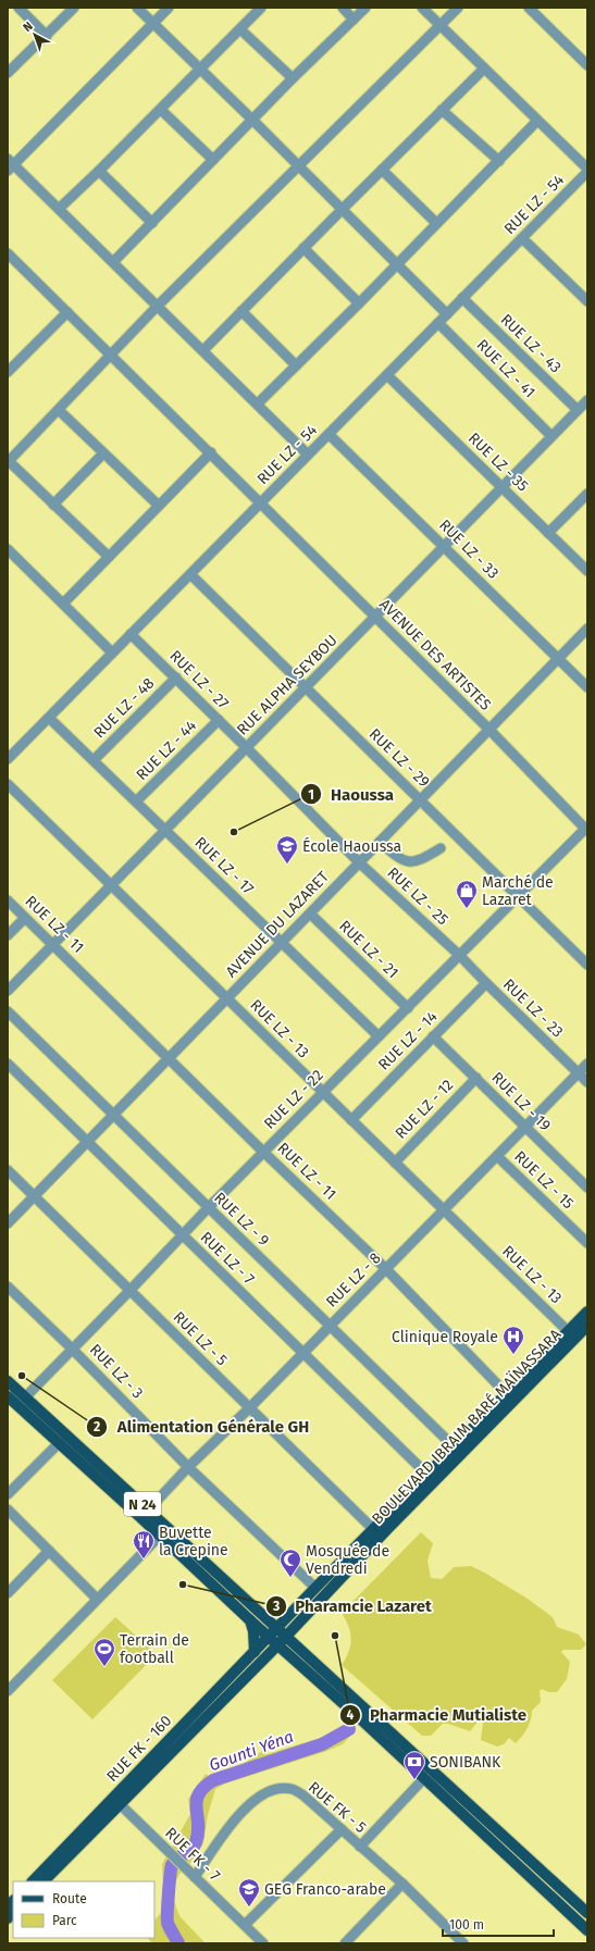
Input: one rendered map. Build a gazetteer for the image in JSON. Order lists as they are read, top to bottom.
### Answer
{
  "streets": {
    "main road": ["BOULEVARD IBRAIM BARÉ MAÏNASSARA", "N 24", "RUE FK - 160"],
    "street": [
      "RUE LZ - 54",
      "RUE LZ - 43",
      "RUE LZ - 41",
      "RUE LZ - 35",
      "RUE LZ - 33",
      "AVENUE DES ARTISTES",
      "RUE LZ - 27",
      "RUE ALPHA SEYBOU",
      "RUE LZ - 48",
      "RUE LZ - 44",
      "RUE LZ - 29",
      "RUE LZ - 17",
      "RUE LZ - 25",
      "RUE LZ - 11",
      "AVENUE DU LAZARET",
      "RUE LZ - 21",
      "RUE LZ - 23",
      "RUE LZ - 13",
      "RUE LZ - 14",
      "RUE LZ - 22",
      "RUE LZ - 19",
      "RUE LZ - 12",
      "RUE LZ - 15",
      "RUE LZ - 9",
      "RUE LZ - 7",
      "RUE LZ - 8",
      "RUE LZ - 5",
      "RUE LZ - 3",
      "RUE FK - 5",
      "RUE FK - 7"
    ]
  },
  "crossings": [
    ["RUE LZ - 54", "RUE LZ - 43"],
    ["RUE LZ - 54", "RUE LZ - 41"],
    ["RUE LZ - 54", "RUE LZ - 35"],
    ["RUE LZ - 54", "RUE LZ - 33"],
    ["RUE LZ - 54", "AVENUE DES ARTISTES"],
    ["RUE LZ - 54", "RUE LZ - 27"],
    ["RUE LZ - 54", "RUE LZ - 29"],
    ["RUE LZ - 54", "RUE LZ - 17"],
    ["RUE LZ - 43", "RUE ALPHA SEYBOU"],
    ["RUE LZ - 41", "RUE ALPHA SEYBOU"],
    ["RUE LZ - 35", "RUE ALPHA SEYBOU"],
    ["RUE LZ - 33", "RUE ALPHA SEYBOU"],
    ["RUE LZ - 33", "AVENUE DU LAZARET"],
    ["AVENUE DES ARTISTES", "RUE ALPHA SEYBOU"],
    ["AVENUE DES ARTISTES", "AVENUE DU LAZARET"],
    ["AVENUE DES ARTISTES", "RUE LZ - 22"],
    ["RUE LZ - 27", "RUE ALPHA SEYBOU"],
    ["RUE LZ - 27", "RUE LZ - 48"],
    ["RUE LZ - 27", "RUE LZ - 44"],
    ["RUE LZ - 27", "RUE LZ - 25"],
    ["RUE ALPHA SEYBOU", "RUE LZ - 29"],
    ["RUE ALPHA SEYBOU", "RUE LZ - 17"],
    ["RUE ALPHA SEYBOU", "RUE LZ - 25"],
    ["RUE ALPHA SEYBOU", "RUE LZ - 11"],
    ["RUE ALPHA SEYBOU", "RUE LZ - 13"],
    ["RUE LZ - 48", "RUE LZ - 17"],
    ["RUE LZ - 44", "RUE LZ - 17"],
    ["RUE LZ - 29", "AVENUE DU LAZARET"],
    ["RUE LZ - 29", "RUE LZ - 22"],
    ["RUE LZ - 17", "AVENUE DU LAZARET"],
    ["RUE LZ - 17", "RUE LZ - 22"],
    ["RUE LZ - 25", "AVENUE DU LAZARET"],
    ["RUE LZ - 25", "RUE LZ - 23"],
    ["RUE LZ - 25", "RUE LZ - 22"],
    ["RUE LZ - 11", "AVENUE DU LAZARET"],
    ["RUE LZ - 11", "RUE LZ - 22"],
    ["RUE LZ - 11", "RUE LZ - 8"],
    ["RUE LZ - 11", "BOULEVARD IBRAIM BARÉ MAÏNASSARA"],
    ["AVENUE DU LAZARET", "RUE LZ - 21"],
    ["AVENUE DU LAZARET", "RUE LZ - 13"],
    ["AVENUE DU LAZARET", "RUE LZ - 9"],
    ["AVENUE DU LAZARET", "RUE LZ - 7"],
    ["AVENUE DU LAZARET", "RUE LZ - 5"],
    ["RUE LZ - 21", "RUE LZ - 22"],
    ["RUE LZ - 23", "RUE LZ - 14"],
    ["RUE LZ - 23", "RUE LZ - 22"],
    ["RUE LZ - 23", "RUE LZ - 8"],
    ["RUE LZ - 13", "RUE LZ - 14"],
    ["RUE LZ - 13", "RUE LZ - 22"],
    ["RUE LZ - 13", "RUE LZ - 12"],
    ["RUE LZ - 13", "RUE LZ - 8"],
    ["RUE LZ - 13", "BOULEVARD IBRAIM BARÉ MAÏNASSARA"],
    ["RUE LZ - 14", "RUE LZ - 19"],
    ["RUE LZ - 22", "RUE LZ - 9"],
    ["RUE LZ - 22", "RUE LZ - 7"],
    ["RUE LZ - 22", "RUE LZ - 5"],
    ["RUE LZ - 22", "RUE LZ - 3"],
    ["RUE LZ - 22", "N 24"],
    ["RUE LZ - 19", "RUE LZ - 12"],
    ["RUE LZ - 19", "RUE LZ - 8"],
    ["RUE LZ - 15", "RUE LZ - 8"],
    ["RUE LZ - 9", "RUE LZ - 8"],
    ["RUE LZ - 9", "BOULEVARD IBRAIM BARÉ MAÏNASSARA"],
    ["RUE LZ - 7", "RUE LZ - 8"],
    ["RUE LZ - 7", "BOULEVARD IBRAIM BARÉ MAÏNASSARA"],
    ["RUE LZ - 8", "RUE LZ - 5"],
    ["RUE LZ - 8", "RUE LZ - 3"],
    ["RUE LZ - 8", "N 24"],
    ["RUE LZ - 5", "BOULEVARD IBRAIM BARÉ MAÏNASSARA"],
    ["RUE LZ - 3", "BOULEVARD IBRAIM BARÉ MAÏNASSARA"],
    ["BOULEVARD IBRAIM BARÉ MAÏNASSARA", "N 24"],
    ["BOULEVARD IBRAIM BARÉ MAÏNASSARA", "RUE FK - 160"],
    ["N 24", "RUE FK - 160"],
    ["RUE FK - 160", "RUE FK - 7"],
    ["RUE FK - 5", "RUE FK - 7"]
  ],
  "water": ["Gounti Yéna"],
  "places": {
    "other": [
      "Haoussa",
      "Alimentation Générale GH",
      "Pharamcie Lazaret",
      "Pharmacie Mutialiste"
    ],
    "school or university": ["École Haoussa", "GEG Franco-arabe"],
    "shop": ["Marché de Lazaret"],
    "hospital": ["Clinique Royale"],
    "restaurant": ["Buvette la Crepine"],
    "mosque": ["Mosquée de Vendredi"],
    "sports": ["Terrain de football"],
    "bank": ["SONIBANK"]
  },
  "legend": ["Route", "Parc"],
  "scale_bar": "100 m",
  "north": "top left"
}
